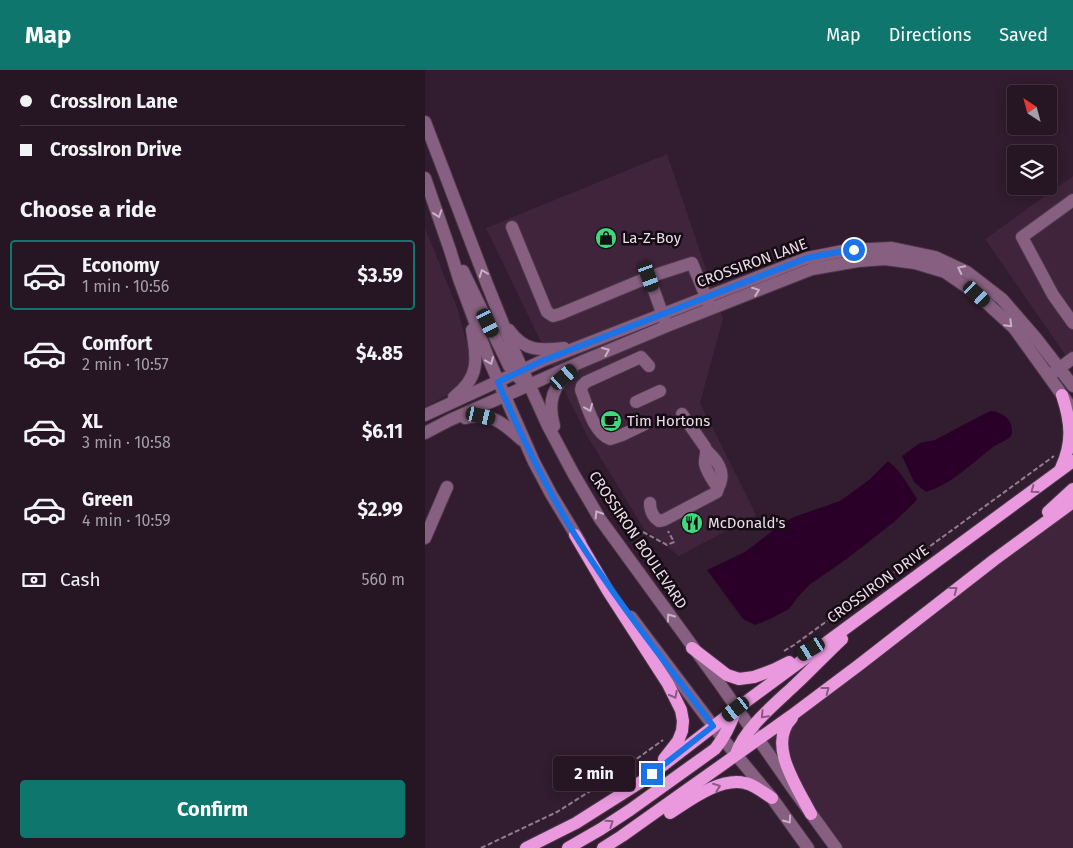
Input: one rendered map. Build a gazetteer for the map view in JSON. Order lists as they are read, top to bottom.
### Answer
{
  "streets": {
    "main road": ["CROSSIRON DRIVE"],
    "street": ["CROSSIRON LANE", "CROSSIRON BOULEVARD"]
  },
  "crossings": [
    ["CROSSIRON LANE", "CROSSIRON BOULEVARD"],
    ["CROSSIRON BOULEVARD", "CROSSIRON DRIVE"]
  ],
  "places": {
    "shop": ["La-Z-Boy"],
    "cafe": ["Tim Hortons"],
    "restaurant": ["McDonald's"]
  },
  "north": "top left",
  "page": {
    "header": "Map",
    "nav": ["Map", "Directions", "Saved"],
    "banner": ["CrossIron Lane", "CrossIron Drive"],
    "heading": "Choose a ride",
    "list": [
      {
        "name": "Economy",
        "note": "1 min · 10:56",
        "value": "$3.59"
      },
      {
        "name": "Comfort",
        "note": "2 min · 10:57",
        "value": "$4.85"
      },
      {
        "name": "XL",
        "note": "3 min · 10:58",
        "value": "$6.11"
      },
      {
        "name": "Green",
        "note": "4 min · 10:59",
        "value": "$2.99"
      }
    ],
    "pay": ["Cash", "560 m"],
    "bubble": "2 min",
    "buttons": "Confirm"
  }
}
